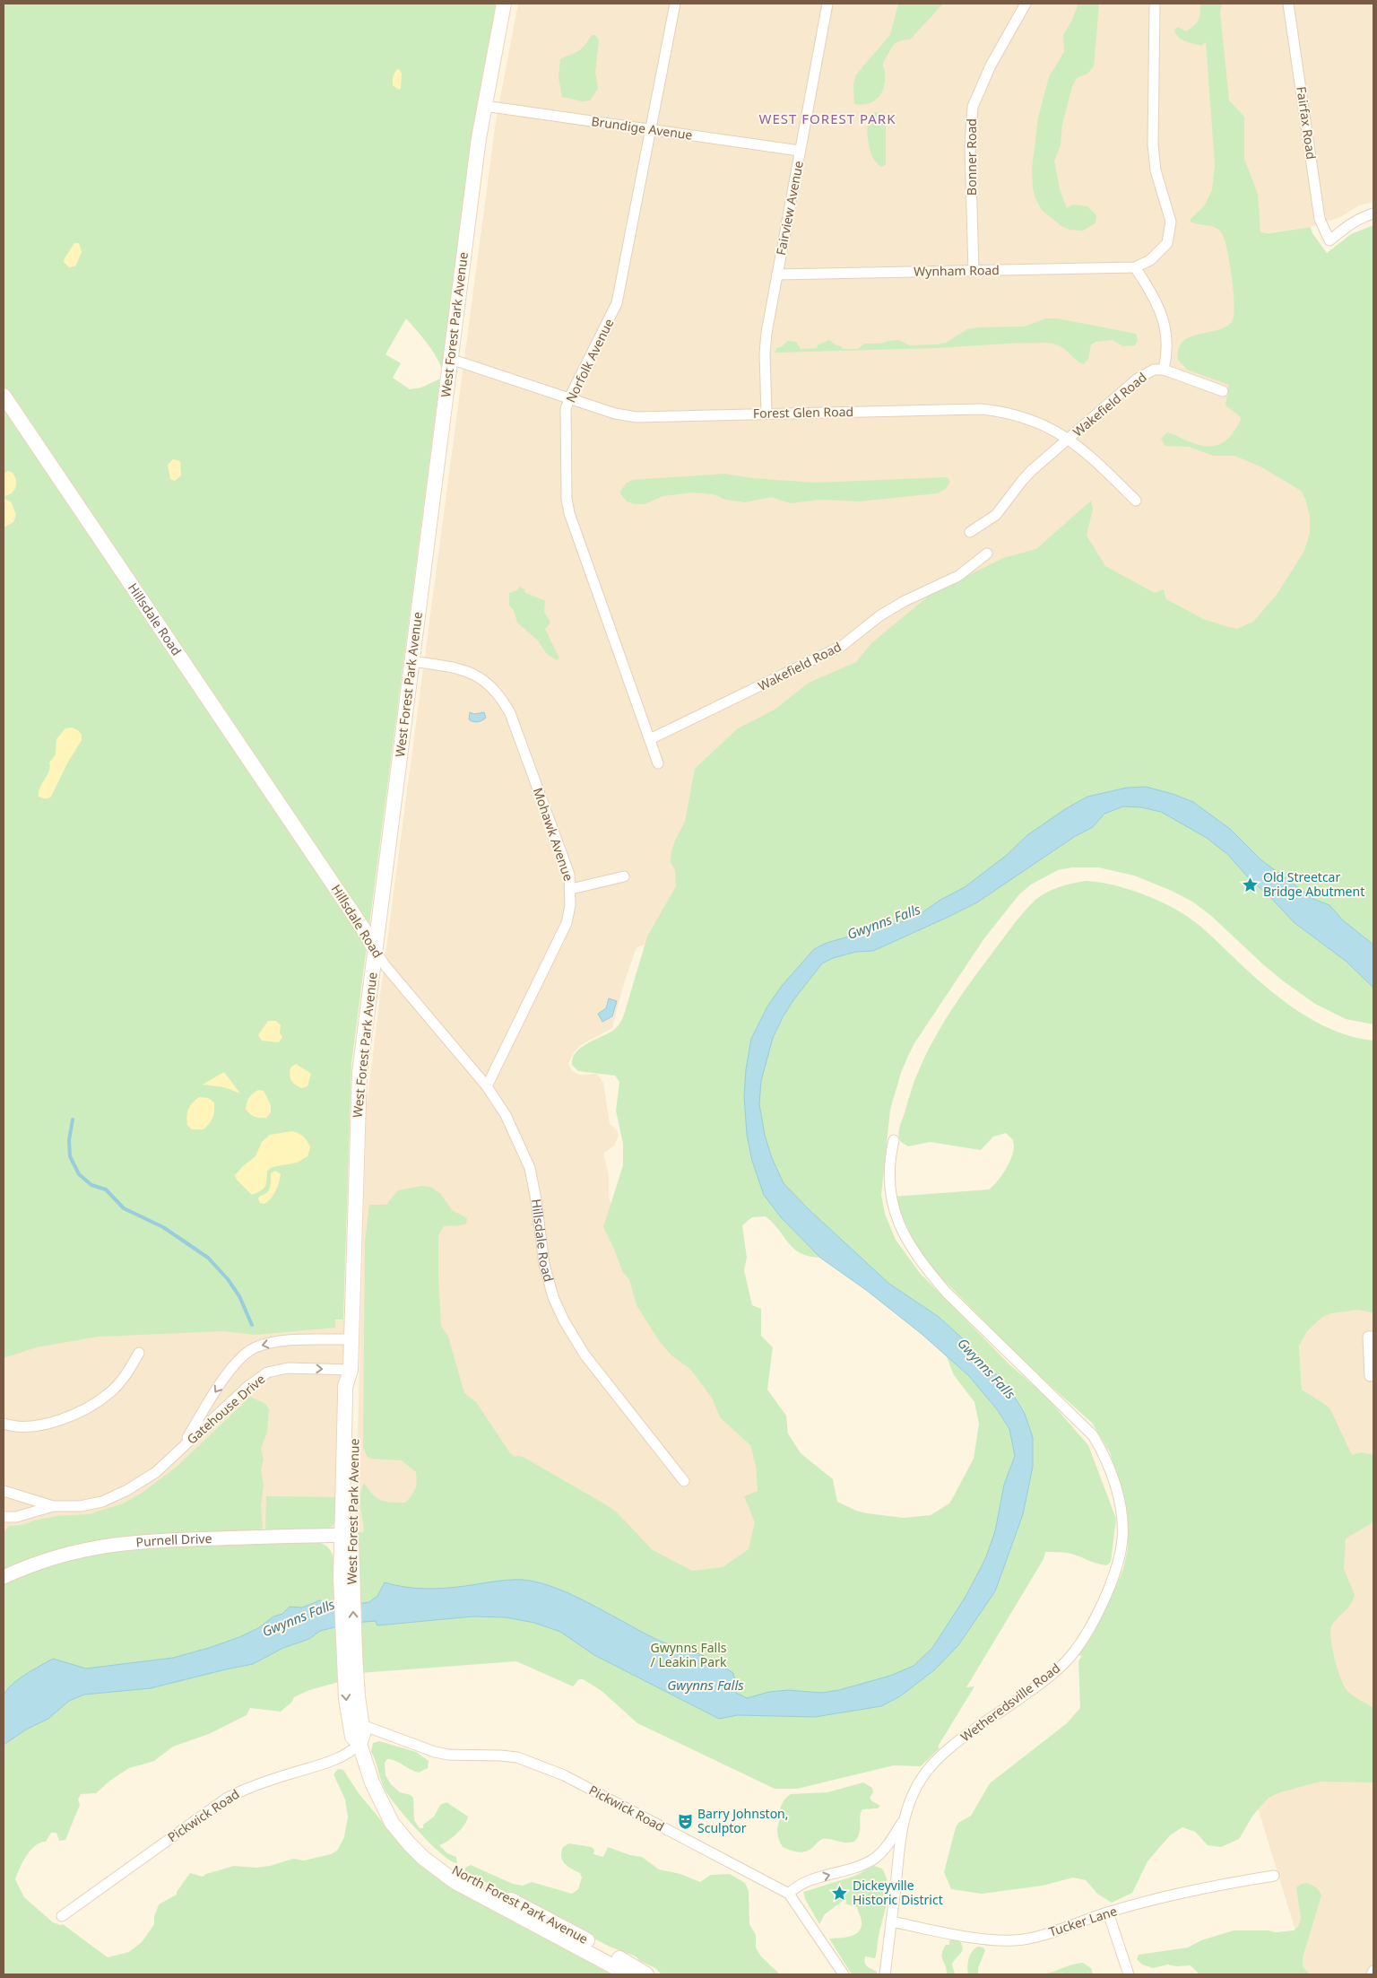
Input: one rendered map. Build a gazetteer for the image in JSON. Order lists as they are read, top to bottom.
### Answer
{
  "streets": {
    "main road": ["West Forest Park Avenue", "Hillsdale Road", "North Forest Park Avenue"],
    "street": [
      "Fairfax Road",
      "Brundige Avenue",
      "Bonner Road",
      "Fairview Avenue",
      "Wynham Road",
      "Norfolk Avenue",
      "Wakefield Road",
      "Forest Glen Road",
      "Mohawk Avenue",
      "Gatehouse Drive",
      "Purnell Drive",
      "Wetheredsville Road",
      "Pickwick Road",
      "Tucker Lane"
    ]
  },
  "crossings": [
    ["Brundige Avenue", "Fairview Avenue"],
    ["Brundige Avenue", "West Forest Park Avenue"],
    ["Brundige Avenue", "Norfolk Avenue"],
    ["Bonner Road", "Wynham Road"],
    ["Fairview Avenue", "Wynham Road"],
    ["Fairview Avenue", "Forest Glen Road"],
    ["Wynham Road", "Wakefield Road"],
    ["West Forest Park Avenue", "Forest Glen Road"],
    ["West Forest Park Avenue", "Hillsdale Road"],
    ["West Forest Park Avenue", "Mohawk Avenue"],
    ["West Forest Park Avenue", "Gatehouse Drive"],
    ["West Forest Park Avenue", "Purnell Drive"],
    ["West Forest Park Avenue", "North Forest Park Avenue"],
    ["Norfolk Avenue", "Wakefield Road"],
    ["Norfolk Avenue", "Forest Glen Road"],
    ["Wakefield Road", "Forest Glen Road"],
    ["Hillsdale Road", "Mohawk Avenue"],
    ["Wetheredsville Road", "Pickwick Road"],
    ["Wetheredsville Road", "Tucker Lane"],
    ["Pickwick Road", "North Forest Park Avenue"]
  ],
  "districts": ["WEST FOREST PARK"],
  "water": ["Gwynns Falls"],
  "parks": ["Gwynns Falls / Leakin Park"],
  "places": {
    "place": ["Old Streetcar Bridge Abutment", "Dickeyville Historic District"],
    "theatre": ["Barry Johnston, Sculptor"]
  }
}
